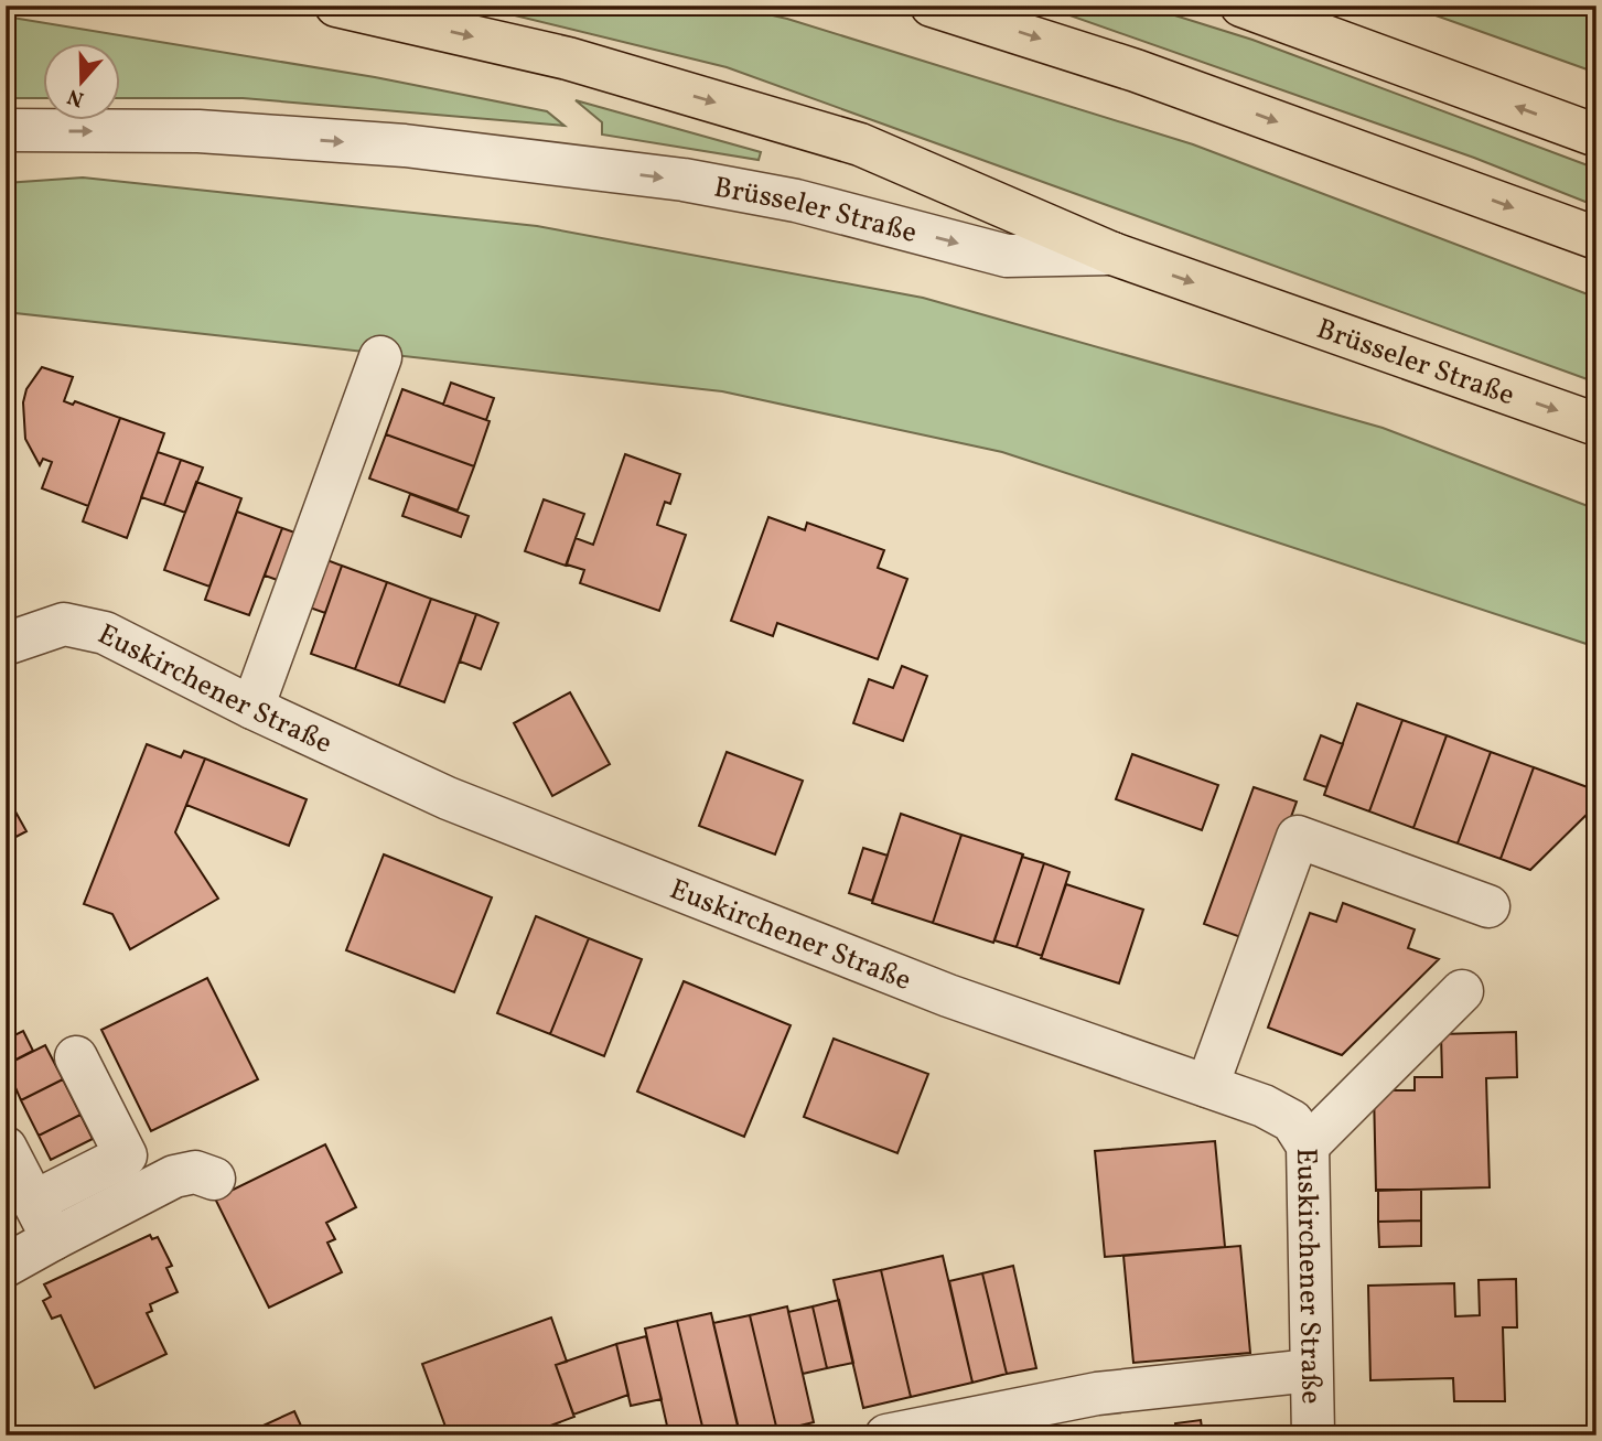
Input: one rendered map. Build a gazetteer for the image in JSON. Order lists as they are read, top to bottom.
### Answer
{
  "streets": {
    "main road": ["Brüsseler Straße"],
    "street": ["Euskirchener Straße"]
  },
  "one_way": ["Brüsseler Straße"],
  "north": "bottom"
}
